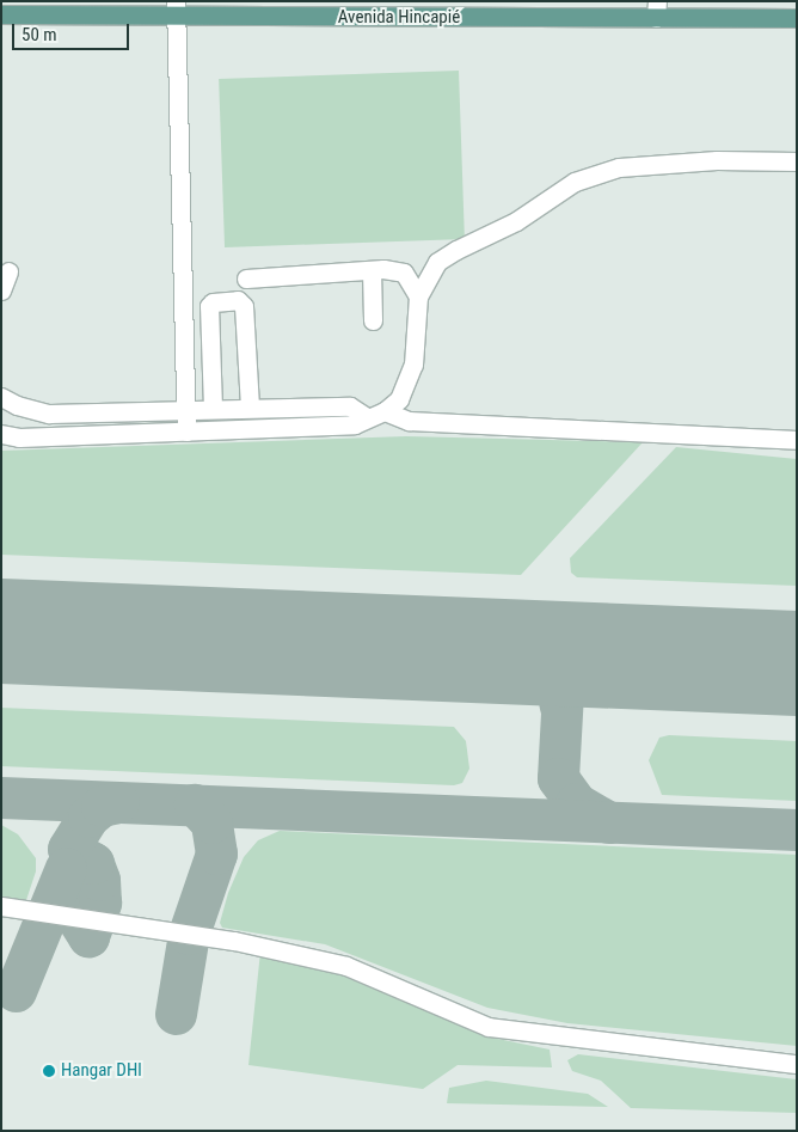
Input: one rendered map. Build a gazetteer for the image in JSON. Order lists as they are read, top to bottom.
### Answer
{
  "streets": {
    "main road": ["Avenida Hincapié"]
  },
  "places": ["Hangar DHl"],
  "scale_bar": "50 m"
}
